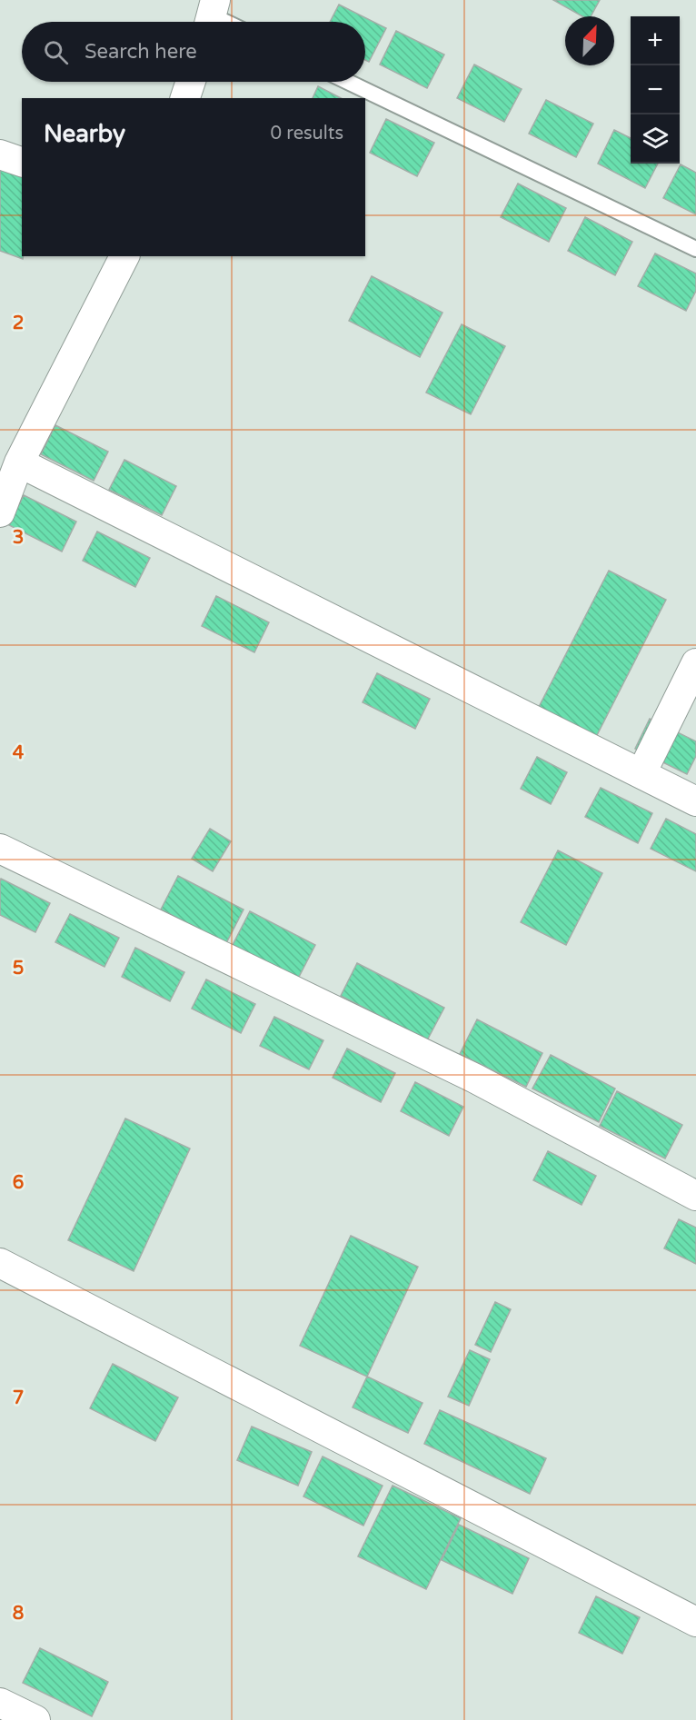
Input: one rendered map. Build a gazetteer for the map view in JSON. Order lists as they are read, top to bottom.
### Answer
{
  "north": "top right",
  "page": {
    "map_buttons": ["+", "−"],
    "search": "Search here",
    "heading": ["Nearby", "0 results"]
  },
  "grid": {
    "rows": [
      "2",
      "3",
      "4",
      "5",
      "6",
      "7",
      "8"
    ]
  }
}
